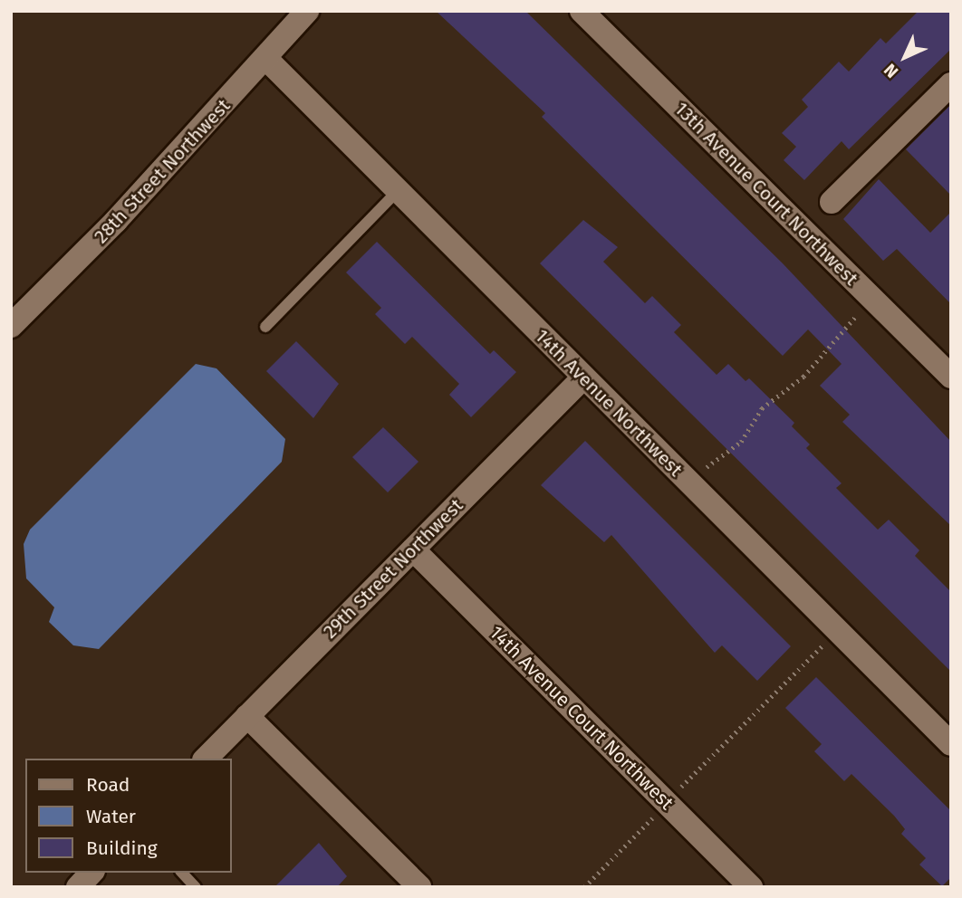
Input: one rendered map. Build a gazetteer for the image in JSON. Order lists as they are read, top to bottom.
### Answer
{
  "streets": {
    "street": [
      "28th Street Northwest",
      "13th Avenue Court Northwest",
      "14th Avenue Northwest",
      "29th Street Northwest",
      "14th Avenue Court Northwest"
    ]
  },
  "crossings": [
    ["28th Street Northwest", "14th Avenue Northwest"],
    ["14th Avenue Northwest", "29th Street Northwest"],
    ["29th Street Northwest", "14th Avenue Court Northwest"]
  ],
  "legend": ["Road", "Water", "Building"],
  "north": "bottom left"
}
